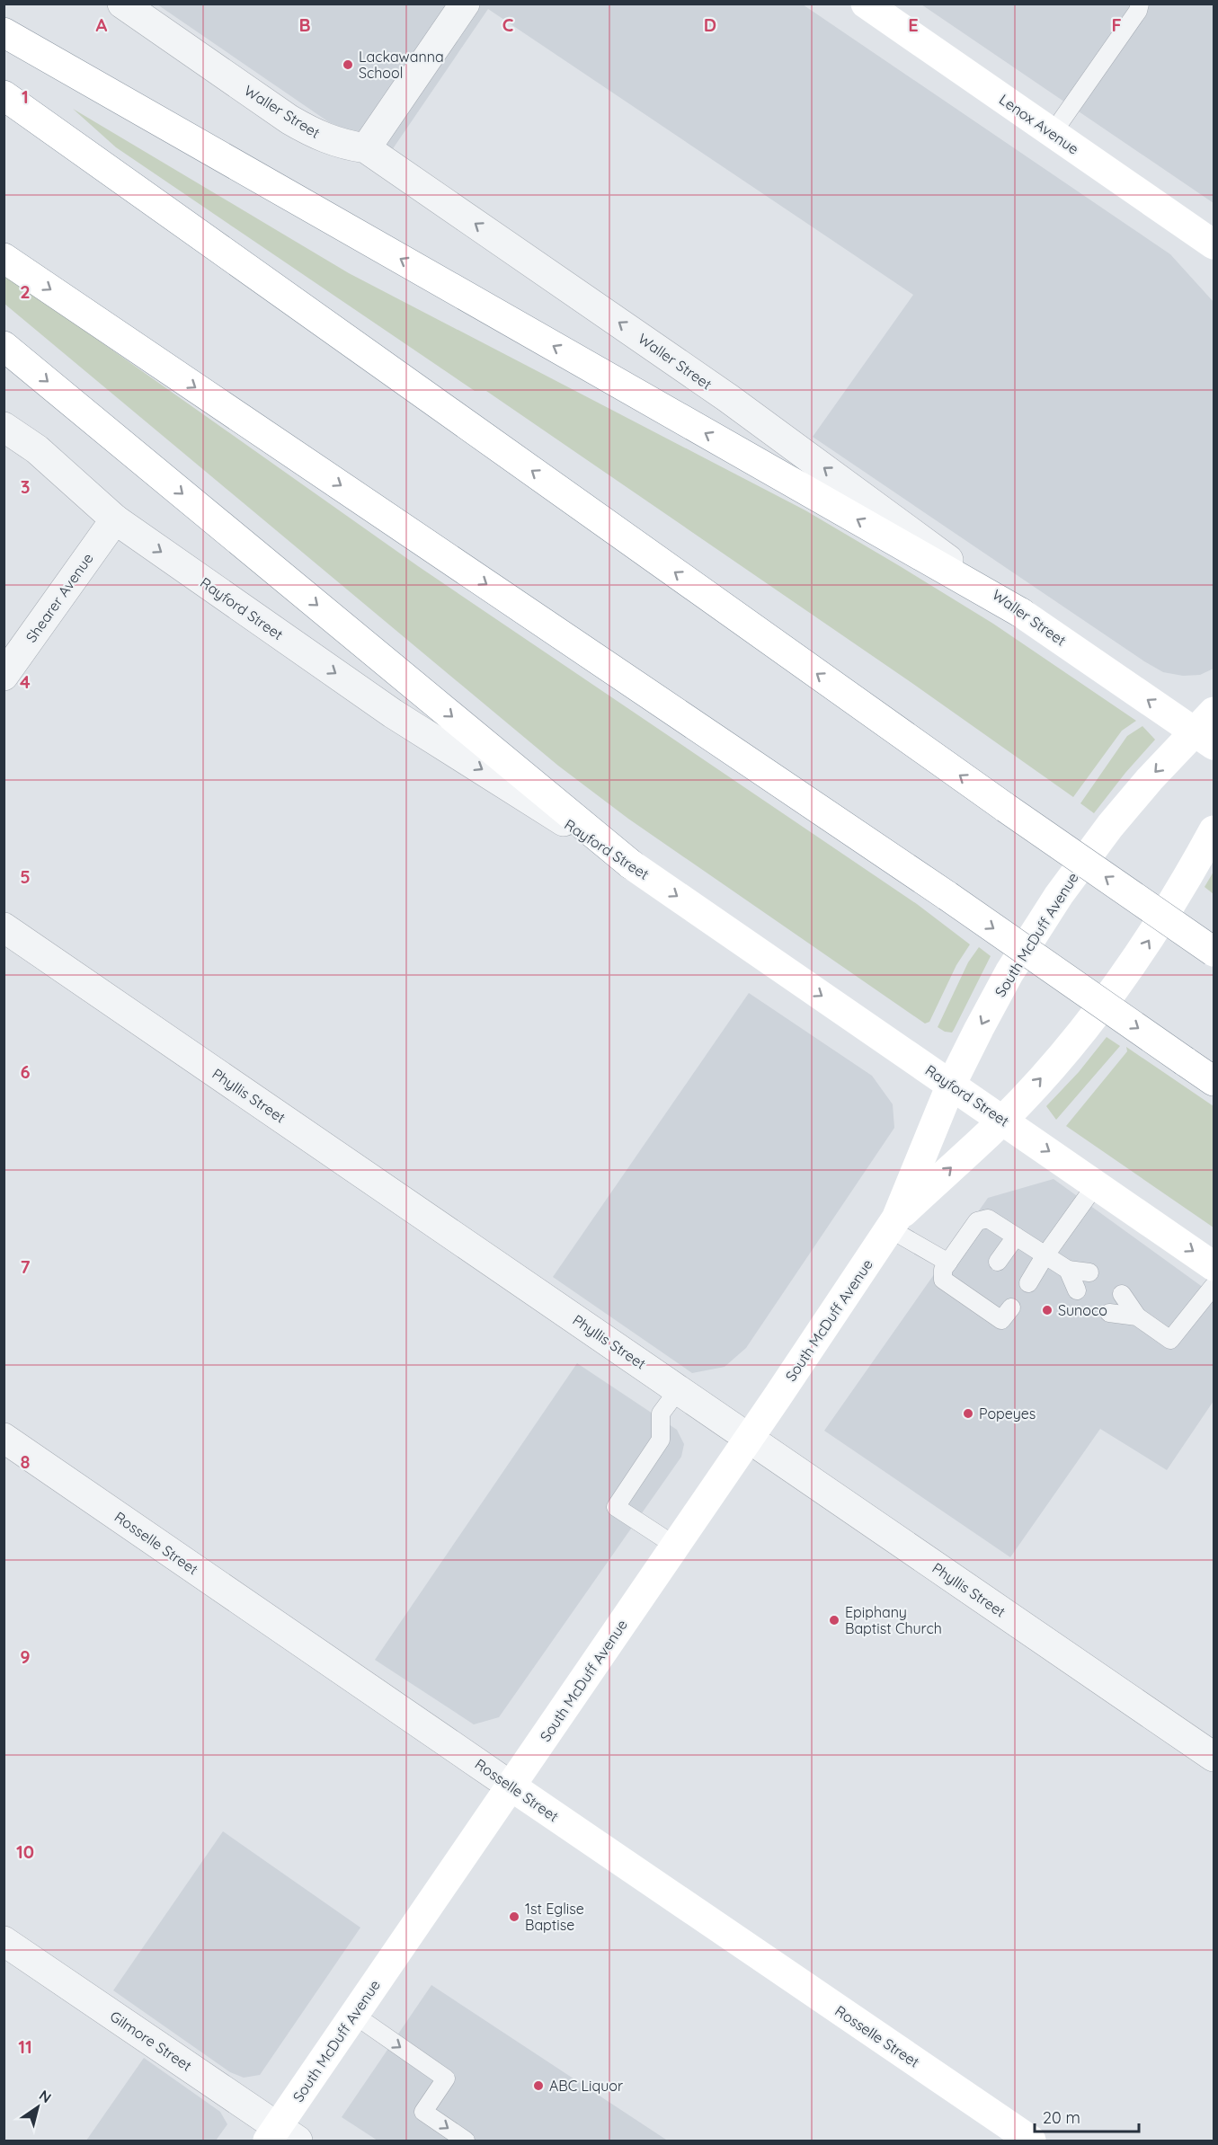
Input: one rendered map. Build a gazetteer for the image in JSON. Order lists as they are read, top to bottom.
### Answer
{
  "streets": {
    "main road": [
      "Waller Street",
      "Lenox Avenue",
      "Rayford Street",
      "South McDuff Avenue",
      "Rosselle Street"
    ],
    "street": ["Shearer Avenue", "Phyllis Street", "Gilmore Street"]
  },
  "crossings": [
    ["Waller Street", "South McDuff Avenue"],
    ["Shearer Avenue", "Rayford Street"],
    ["Rayford Street", "South McDuff Avenue"],
    ["South McDuff Avenue", "Phyllis Street"],
    ["South McDuff Avenue", "Rosselle Street"],
    ["South McDuff Avenue", "Gilmore Street"]
  ],
  "one_way": ["Waller Street", "Rayford Street"],
  "places": [
    "Lackawanna School",
    "Sunoco",
    "Popeyes",
    "Epiphany Baptist Church",
    "1st Eglise Baptise",
    "ABC Liquor"
  ],
  "scale_bar": "20 m",
  "north": "top right",
  "grid": {
    "columns": [
      "A",
      "B",
      "C",
      "D",
      "E",
      "F"
    ],
    "rows": [
      "1",
      "2",
      "3",
      "4",
      "5",
      "6",
      "7",
      "8",
      "9",
      "10",
      "11"
    ]
  }
}
